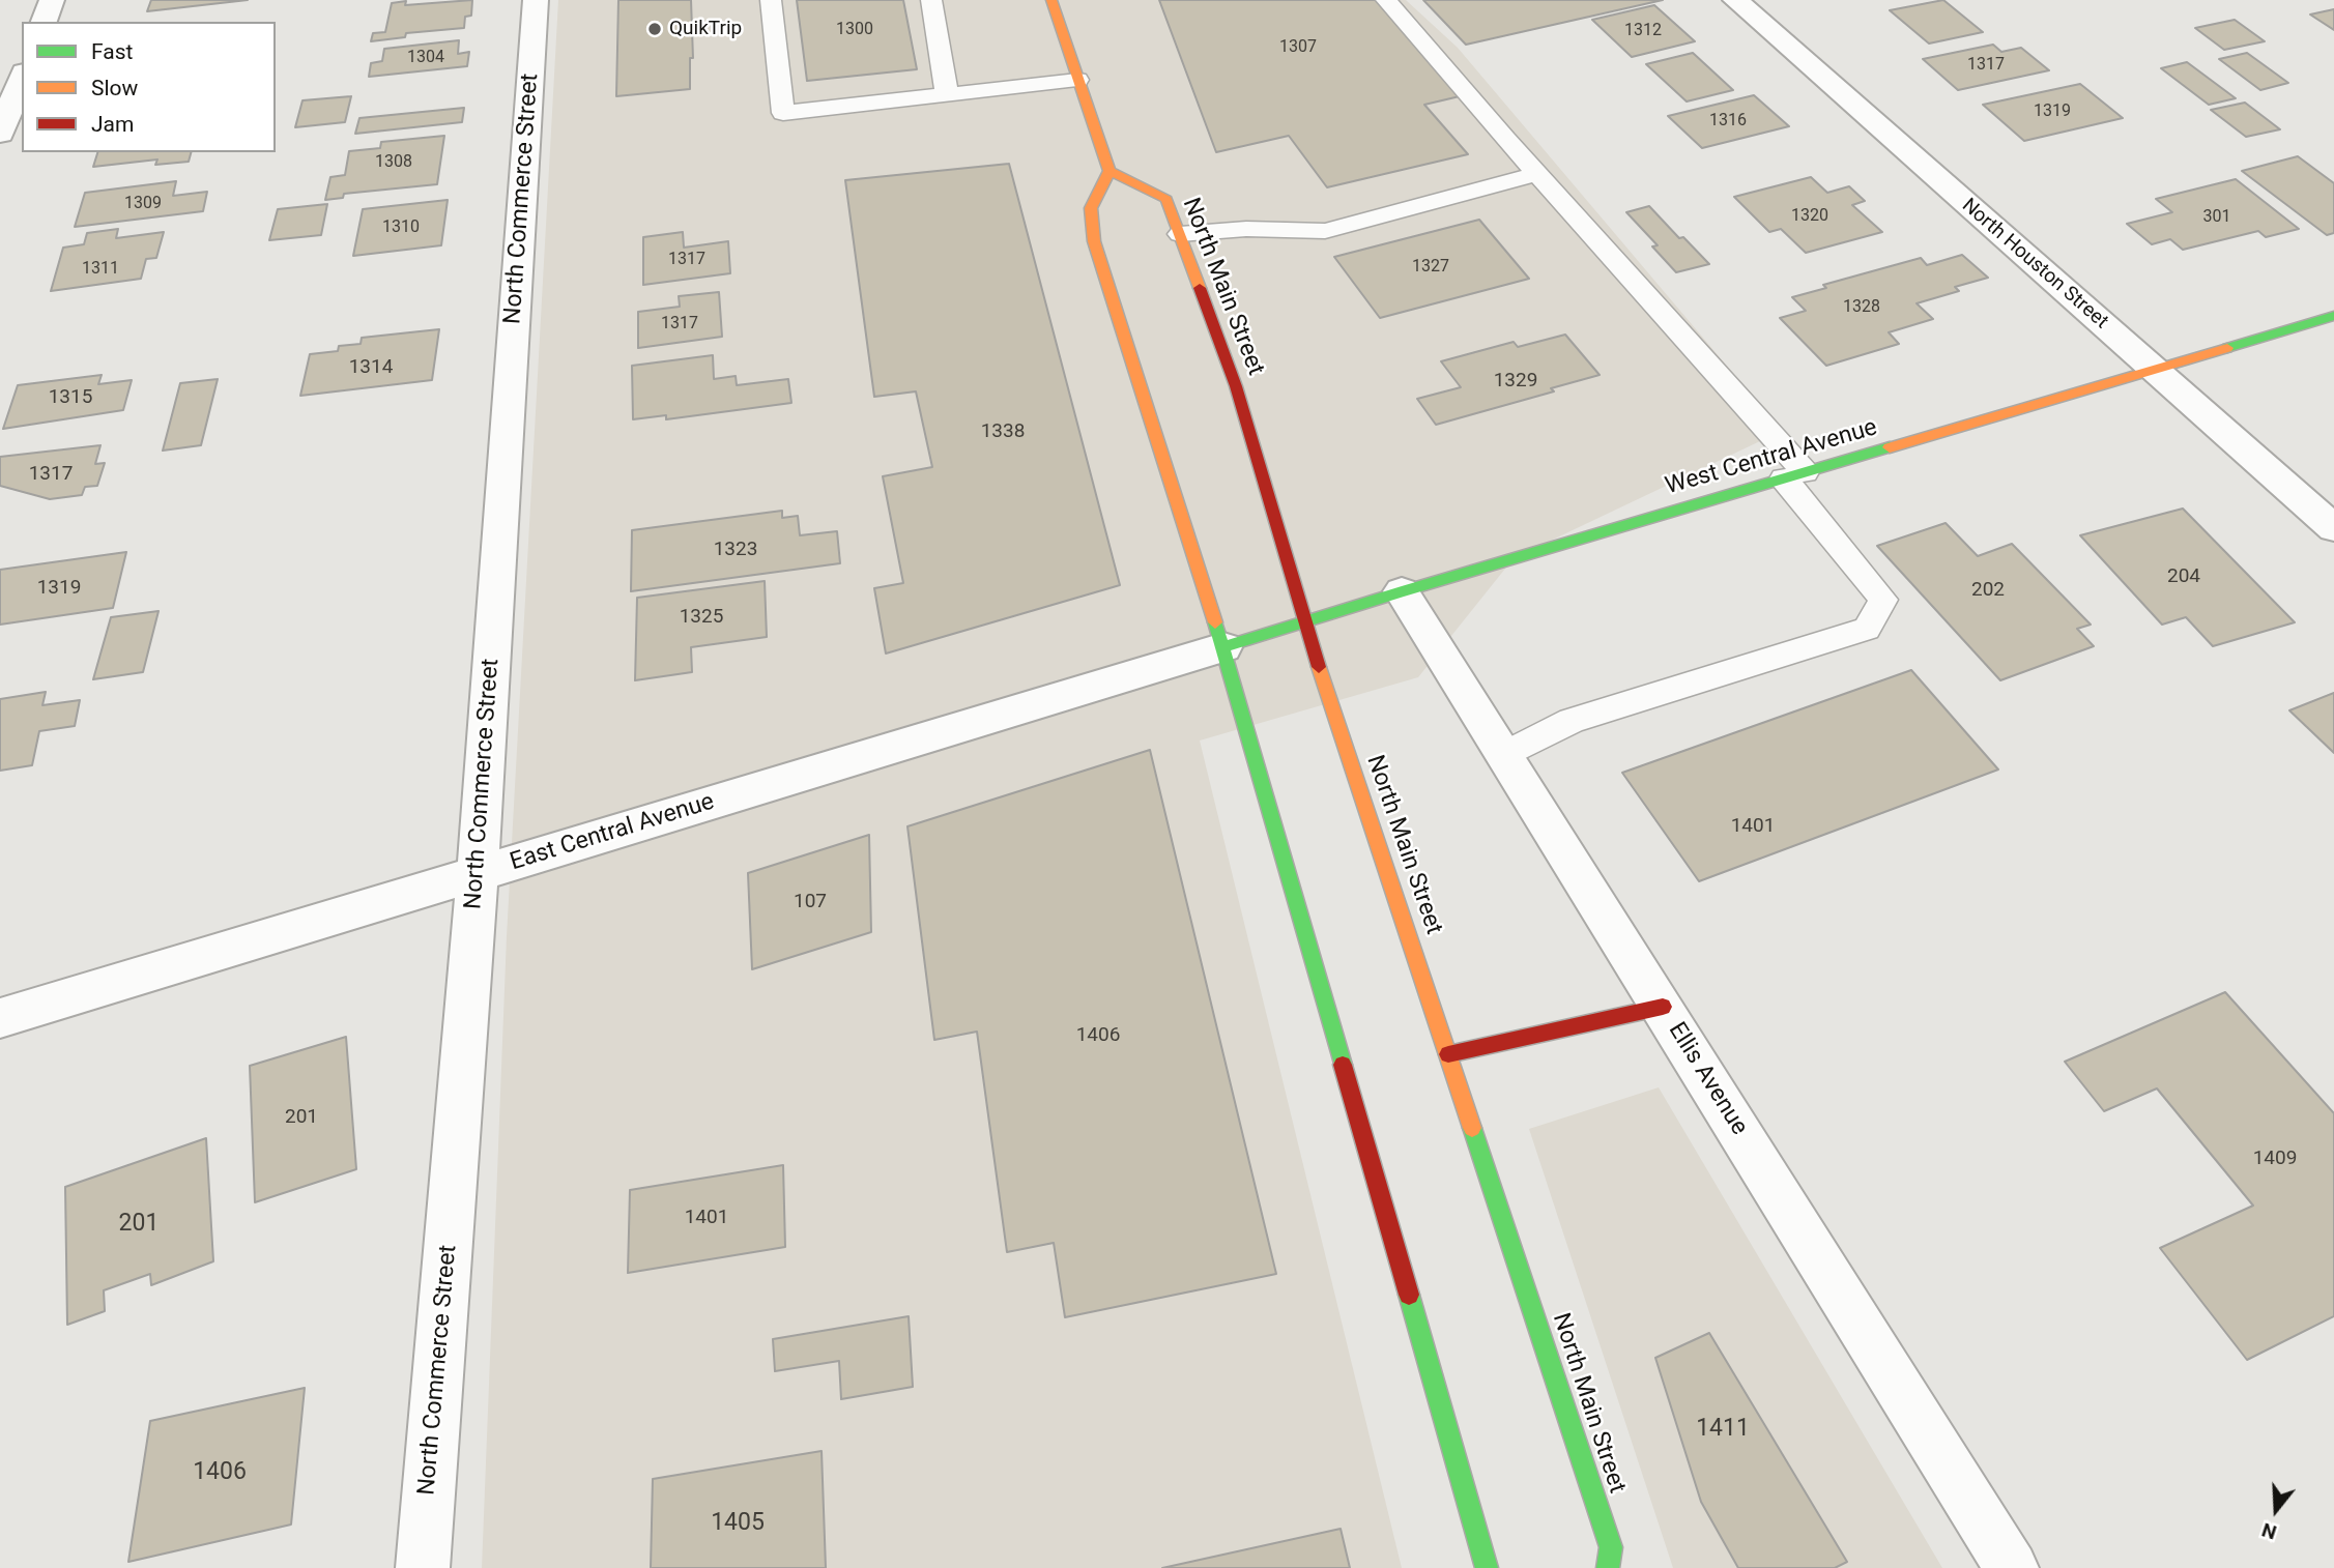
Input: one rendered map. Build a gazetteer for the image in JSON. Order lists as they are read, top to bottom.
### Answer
{
  "streets": {
    "main road": ["North Main Street", "West Central Avenue"],
    "street": [
      "North Commerce Street",
      "North Houston Street",
      "East Central Avenue",
      "Ellis Avenue"
    ]
  },
  "crossings": [
    ["North Commerce Street", "East Central Avenue"],
    ["North Houston Street", "West Central Avenue"],
    ["North Main Street", "West Central Avenue"],
    ["West Central Avenue", "East Central Avenue"],
    ["West Central Avenue", "Ellis Avenue"]
  ],
  "places": ["QuikTrip"],
  "house_numbers": [
    "1300",
    "1312",
    "1307",
    "1304",
    "1317",
    "1319",
    "1316",
    "1308",
    "1309",
    "1320",
    "301",
    "1310",
    "1317",
    "1327",
    "1311",
    "1328",
    "1317",
    "1314",
    "1329",
    "1315",
    "1338",
    "1317",
    "1323",
    "204",
    "1319",
    "202",
    "1325",
    "1401",
    "107",
    "1406",
    "201",
    "1409",
    "1401",
    "201",
    "1411",
    "1406",
    "1405"
  ],
  "legend": ["Fast", "Slow", "Jam"],
  "north": "bottom"
}
